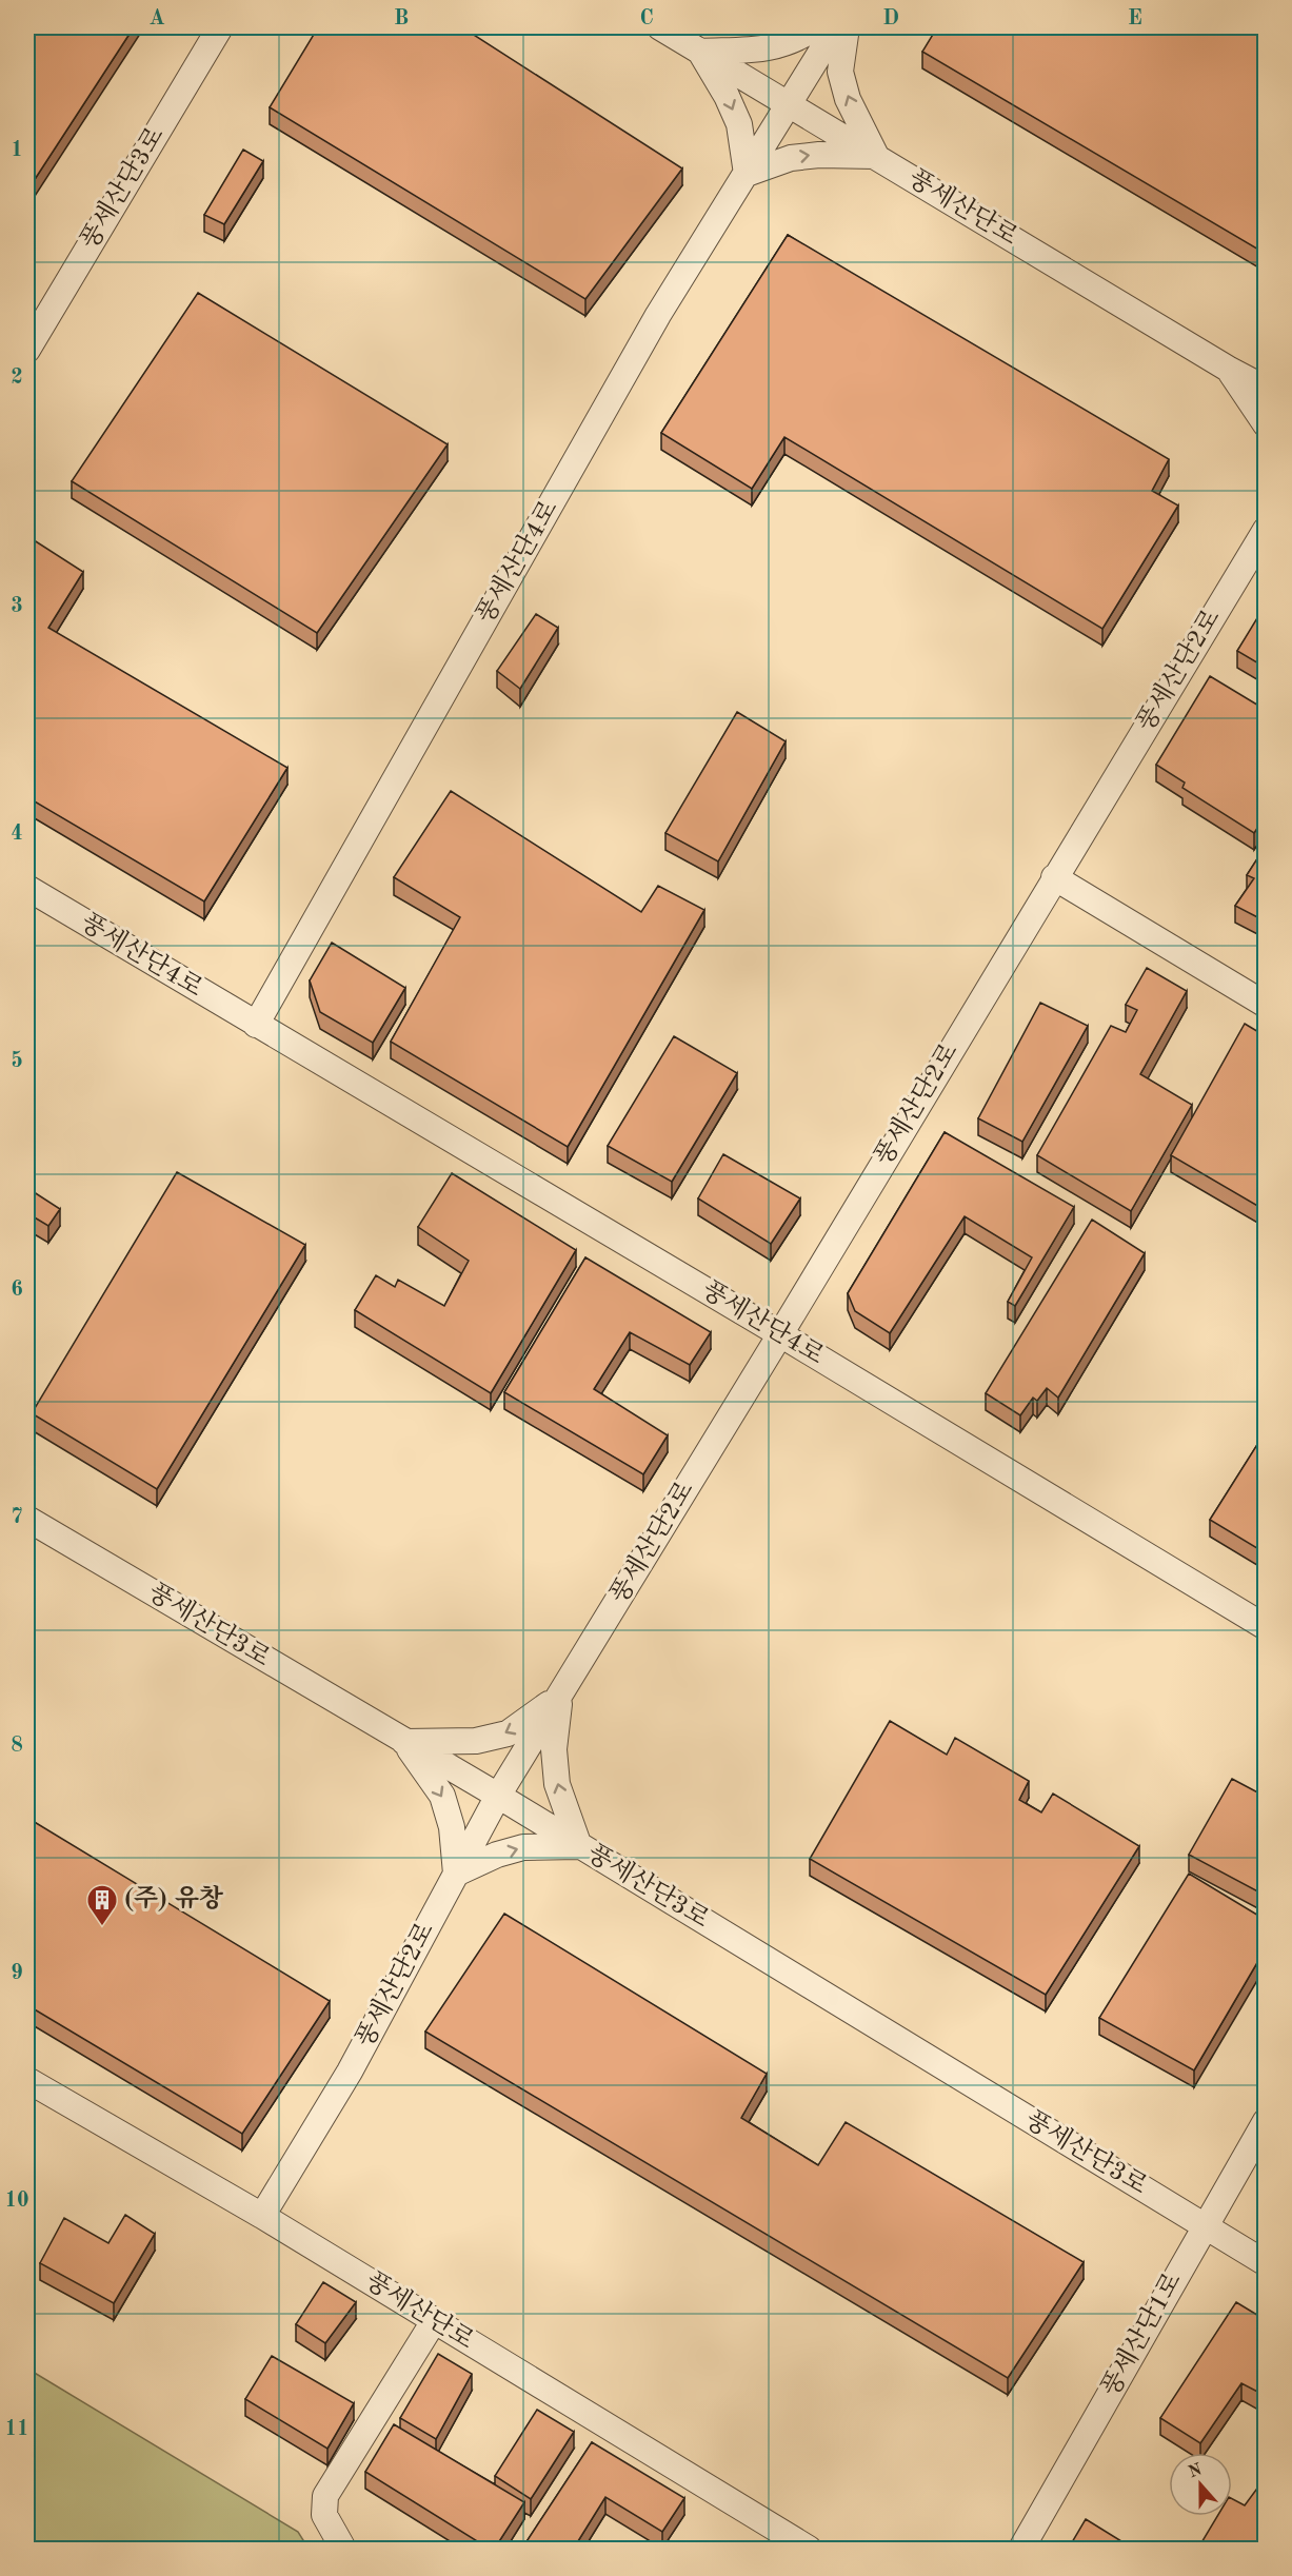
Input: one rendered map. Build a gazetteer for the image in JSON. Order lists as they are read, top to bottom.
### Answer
{
  "streets": {
    "street": [
      "풍세산단3로",
      "풍세산단로",
      "풍세산단4로",
      "풍세산단2로",
      "풍세산단1로"
    ]
  },
  "crossings": [
    ["풍세산단3로", "풍세산단2로"],
    ["풍세산단3로", "풍세산단1로"],
    ["풍세산단로", "풍세산단4로"],
    ["풍세산단로", "풍세산단2로"],
    ["풍세산단4로", "풍세산단2로"]
  ],
  "places": {
    "building": ["(주) 유창"]
  },
  "north": "top",
  "grid": {
    "columns": [
      "A",
      "B",
      "C",
      "D",
      "E"
    ],
    "rows": [
      "1",
      "2",
      "3",
      "4",
      "5",
      "6",
      "7",
      "8",
      "9",
      "10",
      "11"
    ]
  }
}
